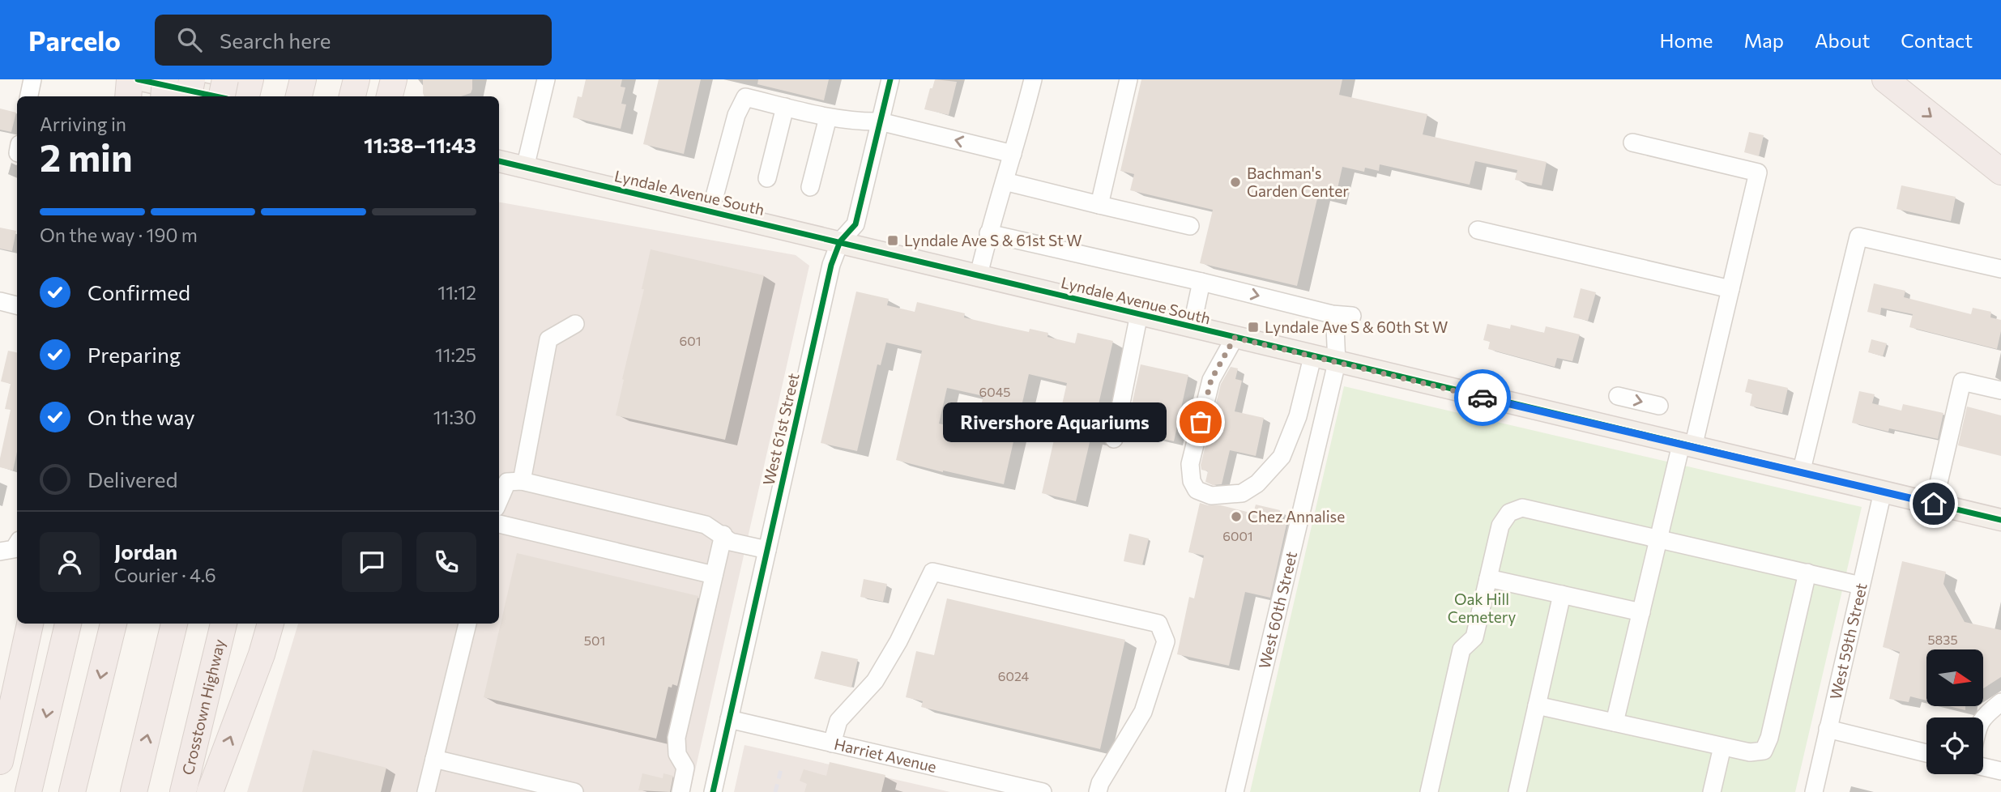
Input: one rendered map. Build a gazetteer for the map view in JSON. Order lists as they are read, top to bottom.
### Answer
{
  "streets": {
    "highway": ["Crosstown Highway"],
    "main road": ["Lyndale Avenue South"],
    "street": [
      "West 61st Street",
      "West 60th Street",
      "West 59th Street",
      "Harriet Avenue"
    ]
  },
  "crossings": [
    ["Lyndale Avenue South", "West 61st Street"],
    ["Lyndale Avenue South", "West 60th Street"],
    ["Lyndale Avenue South", "West 59th Street"],
    ["West 61st Street", "Harriet Avenue"]
  ],
  "parks": ["Oak Hill Cemetery"],
  "places": {
    "other": ["Bachman's Garden Center", "Rivershore Aquariums", "Chez Annalise"],
    "transit": ["Lyndale Ave S & 61st St W", "Lyndale Ave S & 60th St W"]
  },
  "house_numbers": [
    "601",
    "6045",
    "6001",
    "5835",
    "501",
    "6024"
  ],
  "north": "right",
  "page": {
    "header": "Parcelo",
    "search": "Search here",
    "nav": [
      "Home",
      "Map",
      "About",
      "Contact"
    ],
    "heading": ["2 min", "Arriving in", "11:38–11:43"],
    "panel": ["Jordan", "Courier · 4.6"],
    "bar": "On the way · 190 m",
    "list": [
      ["Confirmed", "11:12"],
      ["Preparing", "11:25"],
      ["On the way", "11:30"],
      "Delivered"
    ],
    "bubble": "Rivershore Aquariums"
  }
}
